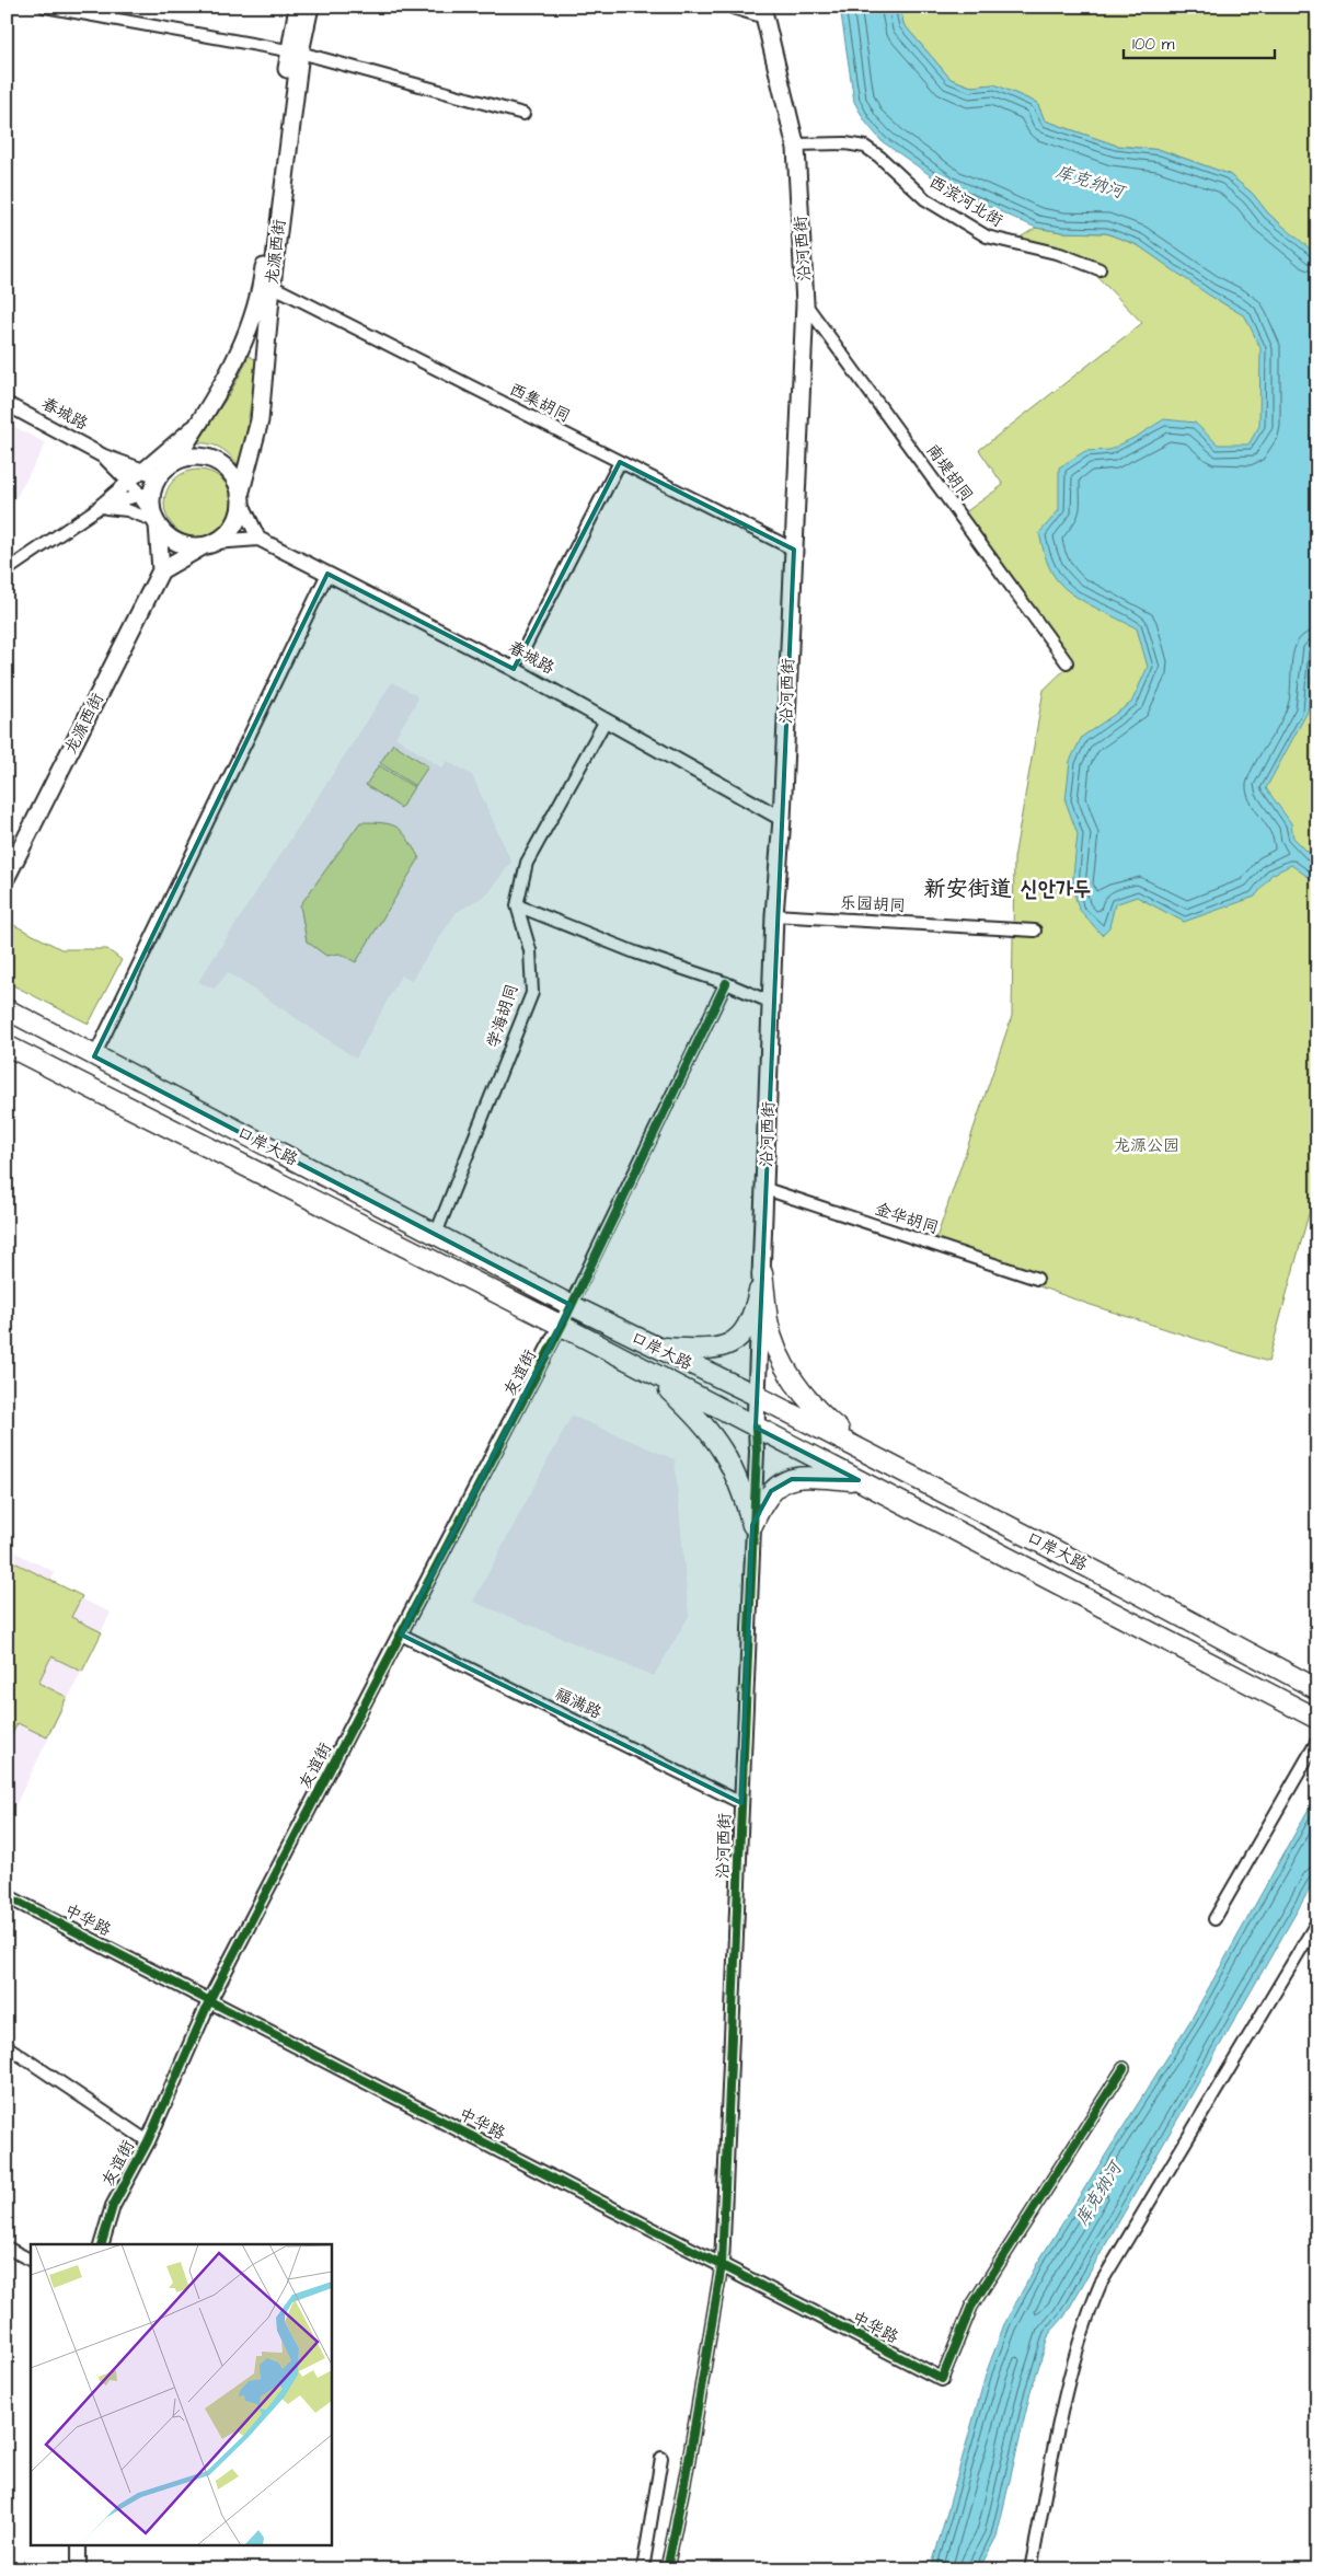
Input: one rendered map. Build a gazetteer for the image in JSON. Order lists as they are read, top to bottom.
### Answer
{
  "streets": {
    "highway": ["口岸大路"],
    "main road": ["沿河西街", "龙源西街"],
    "street": [
      "西滨河北街",
      "西集胡同",
      "春城路",
      "南堤胡同",
      "乐园胡同",
      "学海胡同",
      "金华胡同",
      "友谊街",
      "福满路",
      "中华路"
    ]
  },
  "crossings": [
    ["西滨河北街", "沿河西街"],
    ["沿河西街", "西集胡同"],
    ["沿河西街", "春城路"],
    ["沿河西街", "南堤胡同"],
    ["沿河西街", "乐园胡同"],
    ["沿河西街", "口岸大路"],
    ["沿河西街", "金华胡同"],
    ["沿河西街", "福满路"],
    ["沿河西街", "中华路"],
    ["龙源西街", "西集胡同"],
    ["春城路", "学海胡同"],
    ["学海胡同", "口岸大路"],
    ["口岸大路", "友谊街"],
    ["友谊街", "福满路"],
    ["友谊街", "中华路"]
  ],
  "districts": ["新安街道 신안가두"],
  "water": ["库克纳河"],
  "parks": ["龙源公园"],
  "scale_bar": "100 m"
}
